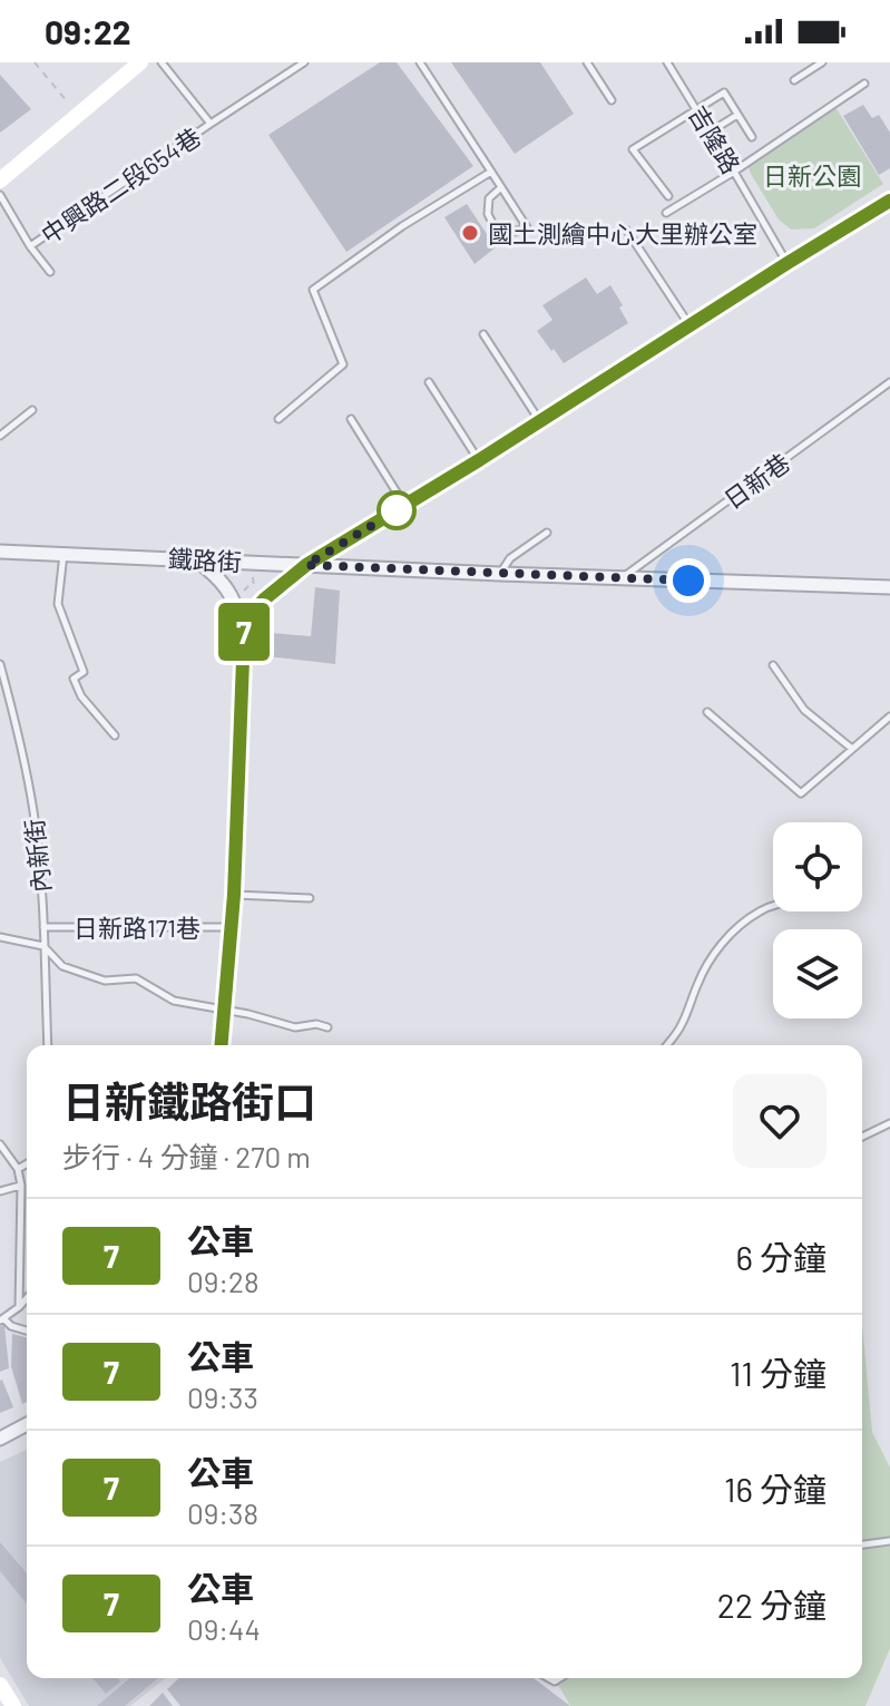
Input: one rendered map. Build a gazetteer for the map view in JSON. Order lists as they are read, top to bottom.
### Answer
{
  "streets": {
    "street": ["鐵路街"],
    "lane": [
      "吉隆路",
      "中興路二段654巷",
      "日新巷",
      "內新街",
      "日新路171巷"
    ]
  },
  "crossings": [
    ["日新巷", "鐵路街"],
    ["內新街", "日新路171巷"]
  ],
  "parks": ["日新公園"],
  "places": ["國土測繪中心大里辦公室"],
  "lines": ["bus line 7"],
  "page": {
    "status": "09:22",
    "on_map": "7",
    "heading": ["日新鐵路街口", "步行 · 4 分鐘 · 270 m"],
    "list": [
      {
        "mark": "7",
        "name": "公車",
        "note": "09:28",
        "value": "6 分鐘"
      },
      {
        "mark": "7",
        "name": "公車",
        "note": "09:33",
        "value": "11 分鐘"
      },
      {
        "mark": "7",
        "name": "公車",
        "note": "09:38",
        "value": "16 分鐘"
      },
      {
        "mark": "7",
        "name": "公車",
        "note": "09:44",
        "value": "22 分鐘"
      }
    ]
  }
}
